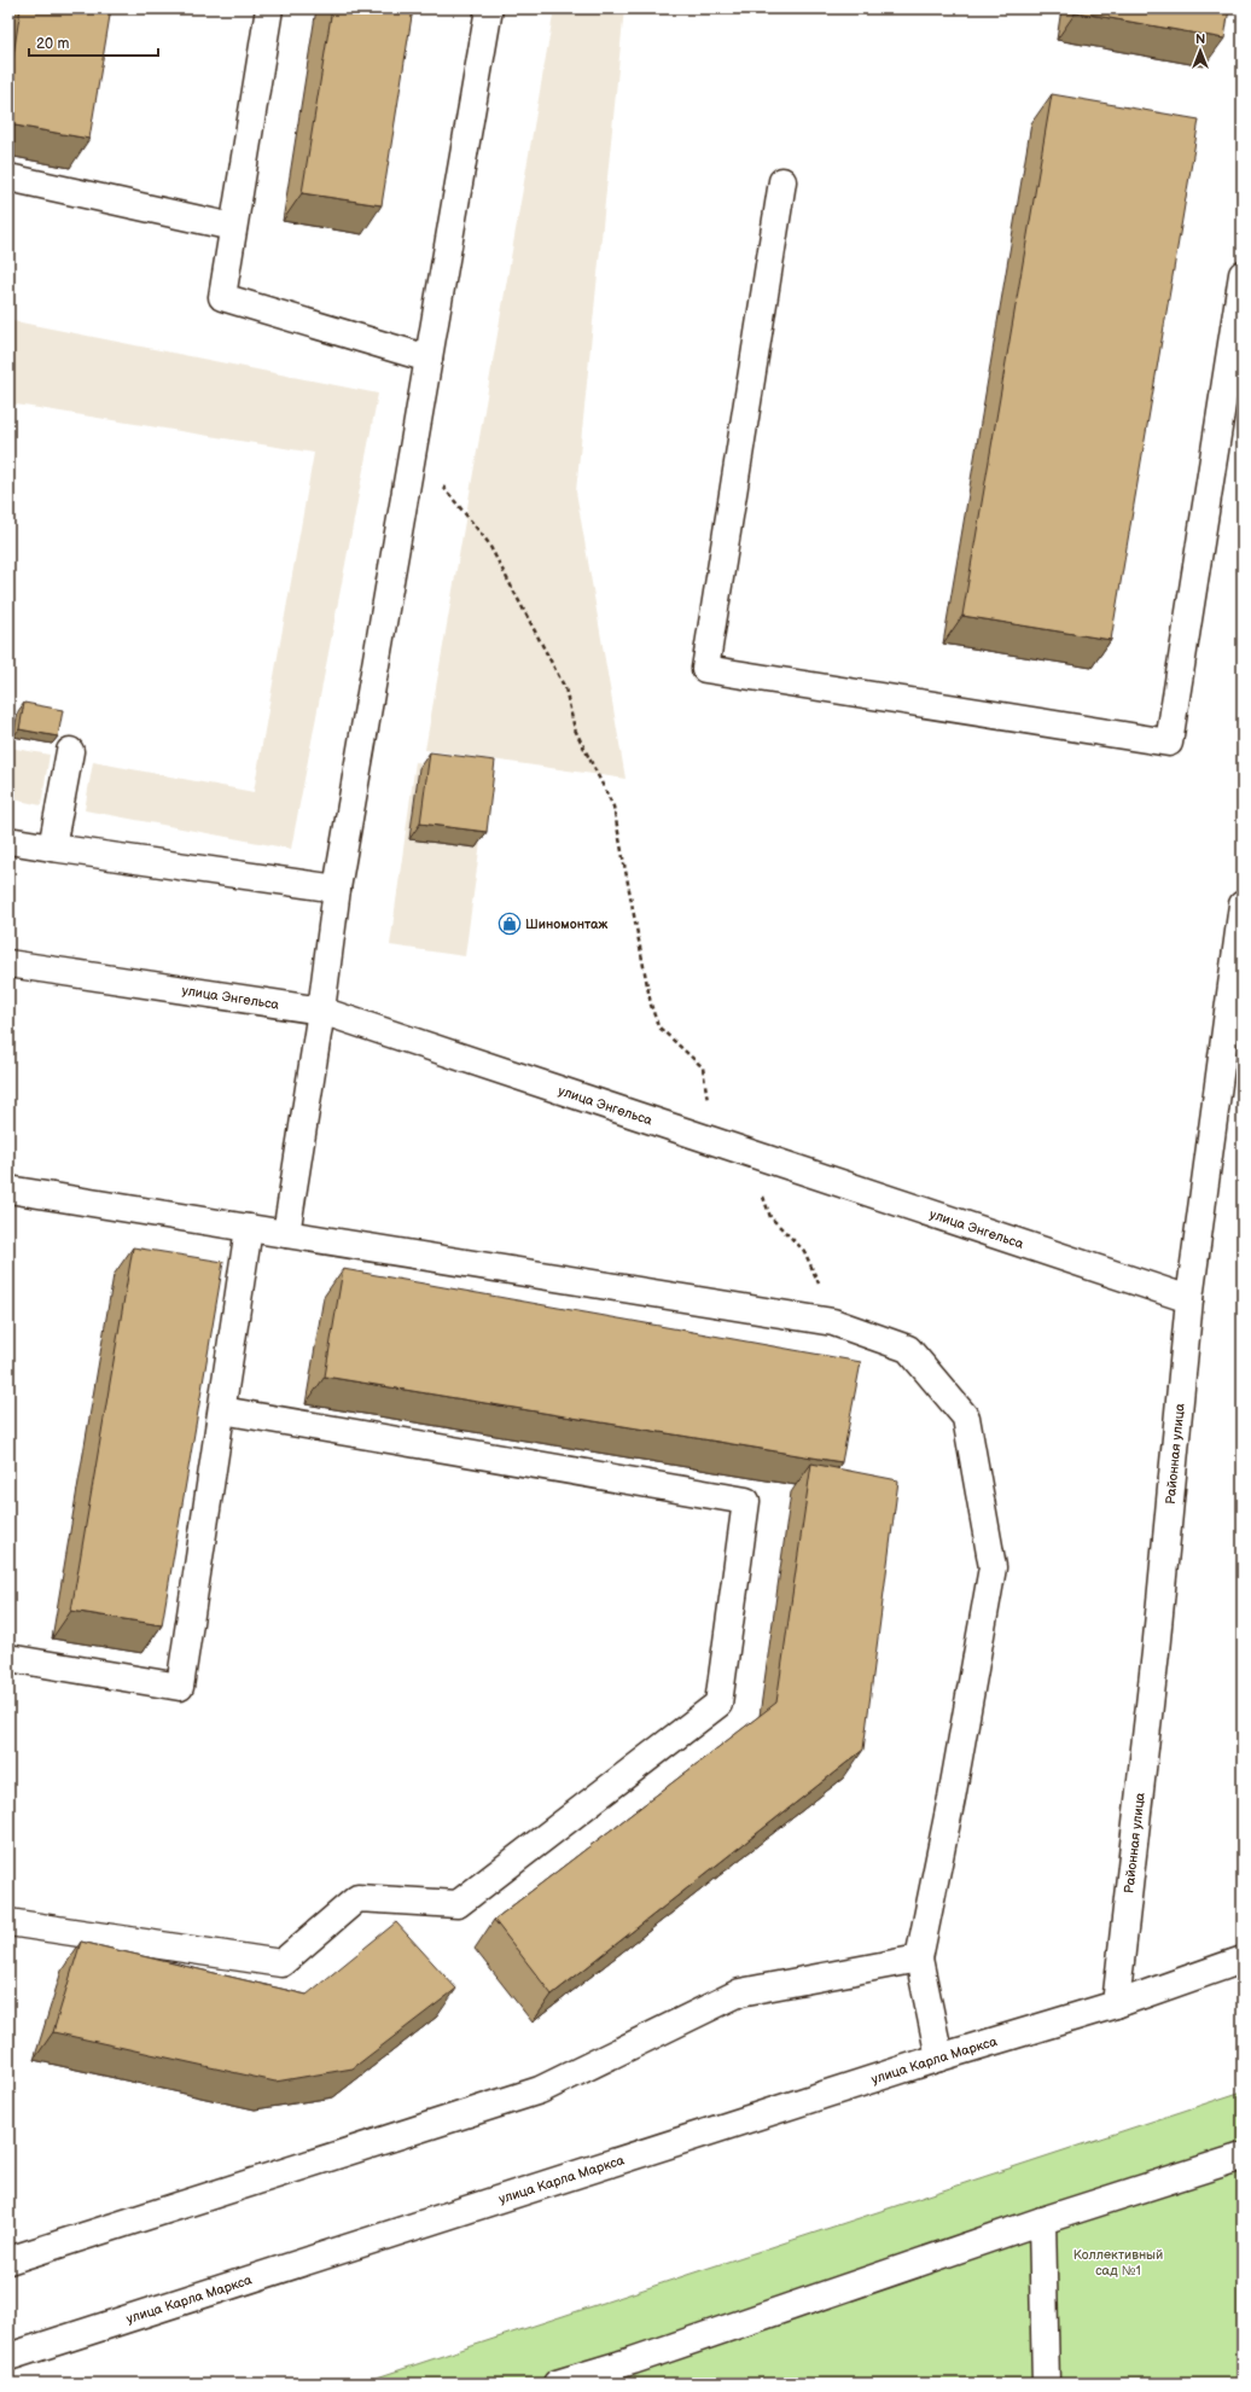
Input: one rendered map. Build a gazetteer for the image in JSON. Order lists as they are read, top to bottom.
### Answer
{
  "streets": {
    "street": ["улица Энгельса", "Районная улица", "улица Карла Маркса"]
  },
  "crossings": [
    ["улица Энгельса", "Районная улица"],
    ["Районная улица", "улица Карла Маркса"]
  ],
  "parks": ["Коллективный сад №1"],
  "places": {
    "shop": ["Шиномонтаж"]
  },
  "scale_bar": "20 m",
  "north": "top"
}
